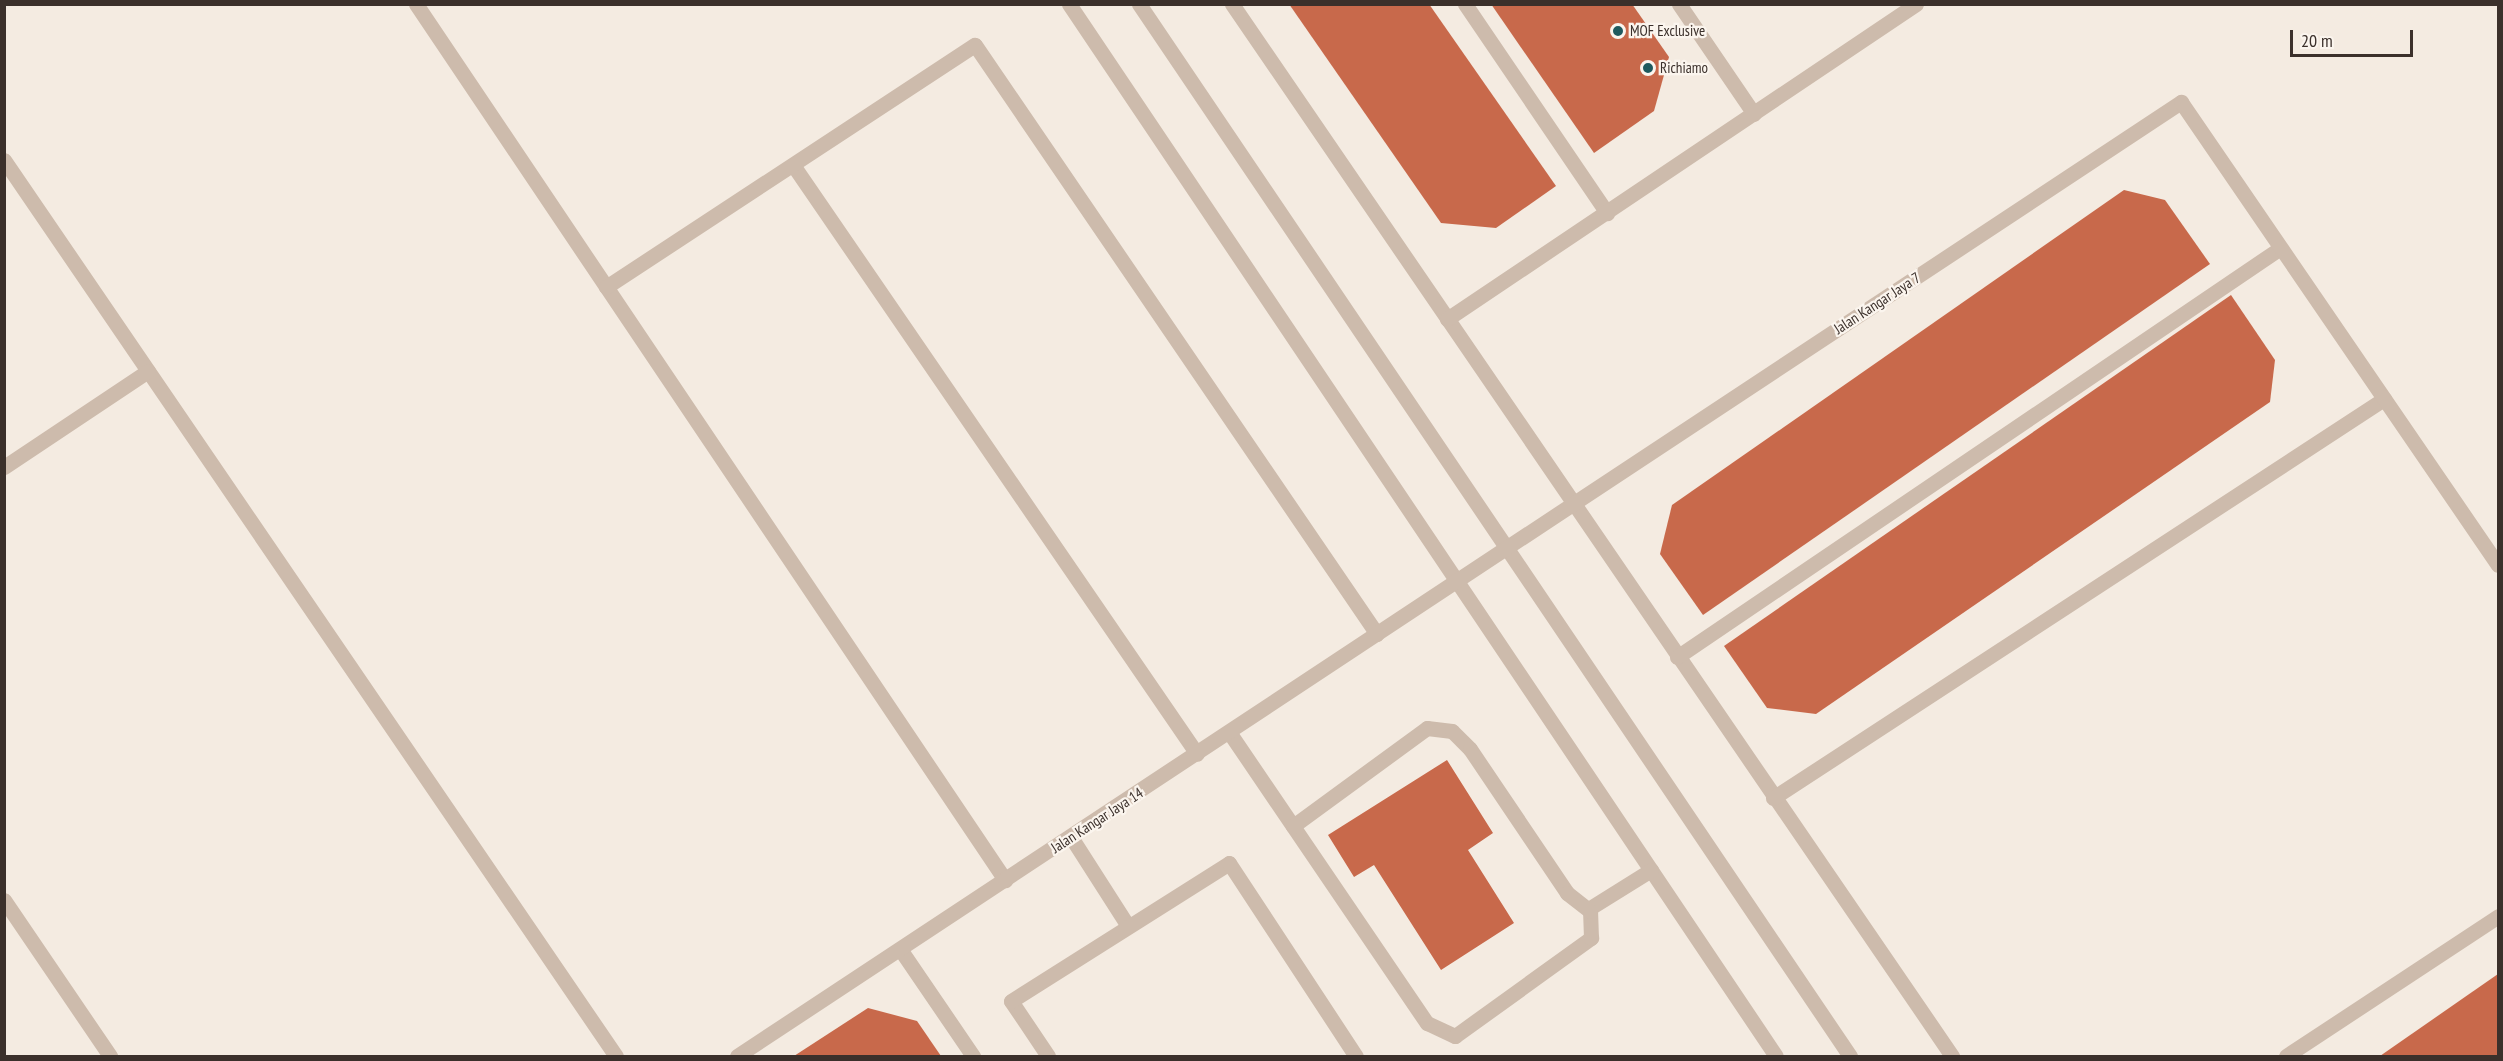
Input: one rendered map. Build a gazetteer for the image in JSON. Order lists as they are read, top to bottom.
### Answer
{
  "streets": {
    "street": ["Jalan Kangar Jaya 7", "Jalan Kangar Jaya 14"]
  },
  "crossings": [
    ["Jalan Kangar Jaya 7", "Jalan Kangar Jaya 14"]
  ],
  "places": ["MOF Exclusive", "Richiamo"],
  "scale_bar": "20 m"
}
